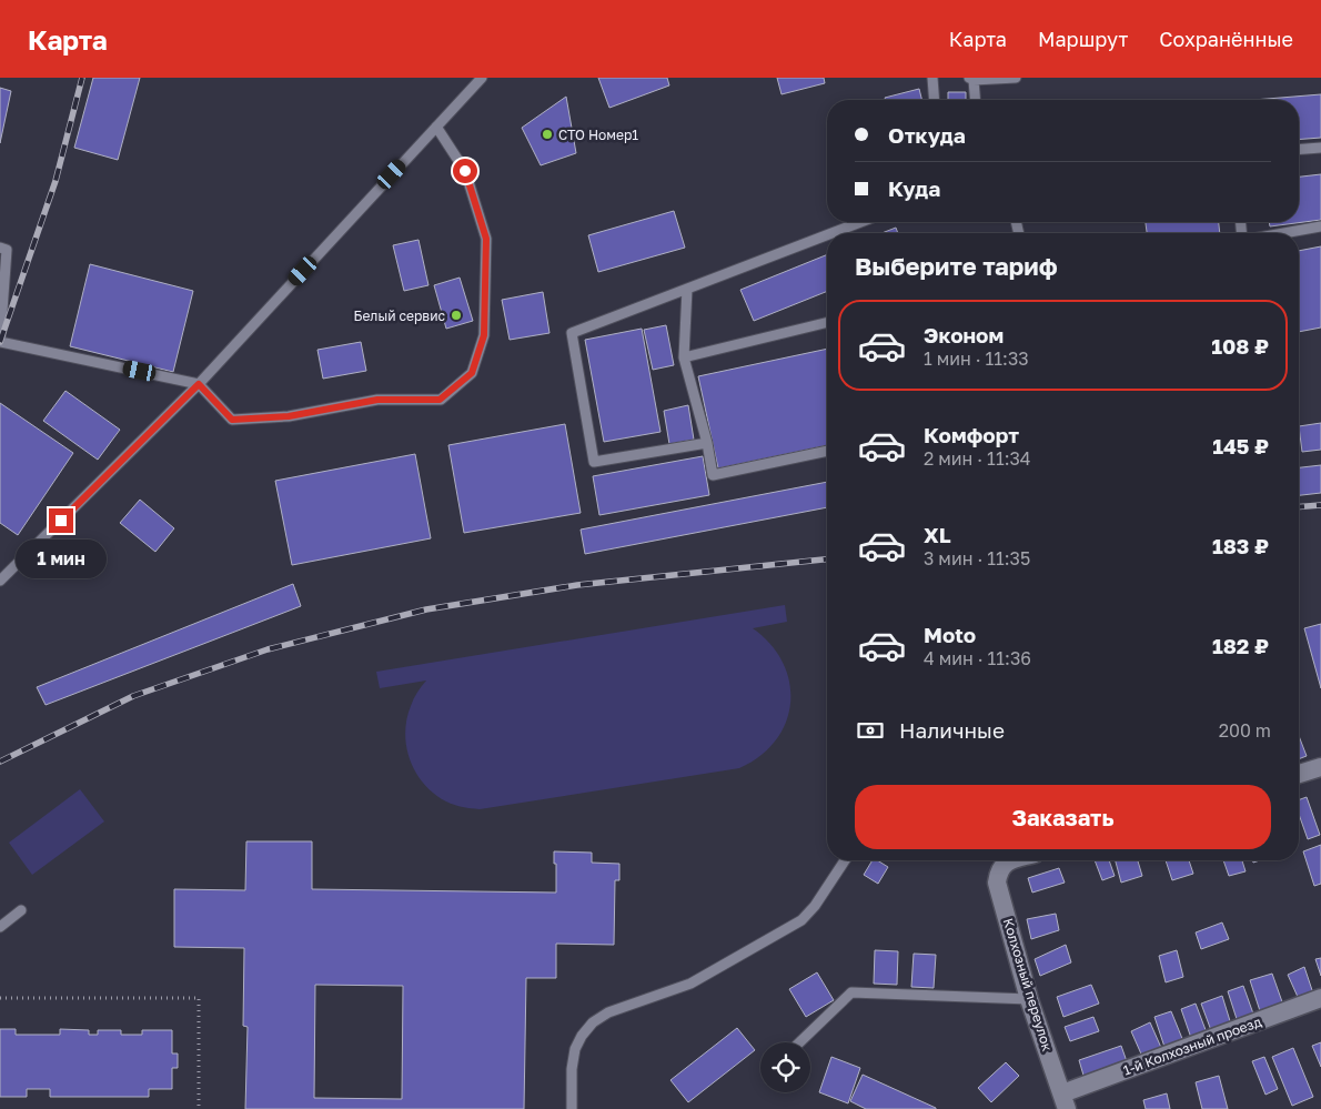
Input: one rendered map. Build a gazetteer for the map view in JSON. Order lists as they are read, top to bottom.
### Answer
{
  "streets": {
    "street": ["Колхозный переулок", "1-й Колхозный проезд"]
  },
  "crossings": [
    ["Колхозный переулок", "1-й Колхозный проезд"]
  ],
  "places": ["СТО Номер1", "Белый сервис"],
  "page": {
    "header": "Карта",
    "nav": ["Карта", "Маршрут", "Сохранённые"],
    "banner": ["Откуда", "Куда"],
    "heading": "Выберите тариф",
    "list": [
      {
        "name": "Эконом",
        "note": "1 мин · 11:33",
        "value": "108 ₽"
      },
      {
        "name": "Комфорт",
        "note": "2 мин · 11:34",
        "value": "145 ₽"
      },
      {
        "name": "XL",
        "note": "3 мин · 11:35",
        "value": "183 ₽"
      },
      {
        "name": "Moto",
        "note": "4 мин · 11:36",
        "value": "182 ₽"
      }
    ],
    "bubble": "1 мин",
    "pay": ["Наличные", "200 m"],
    "buttons": "Заказать"
  }
}
